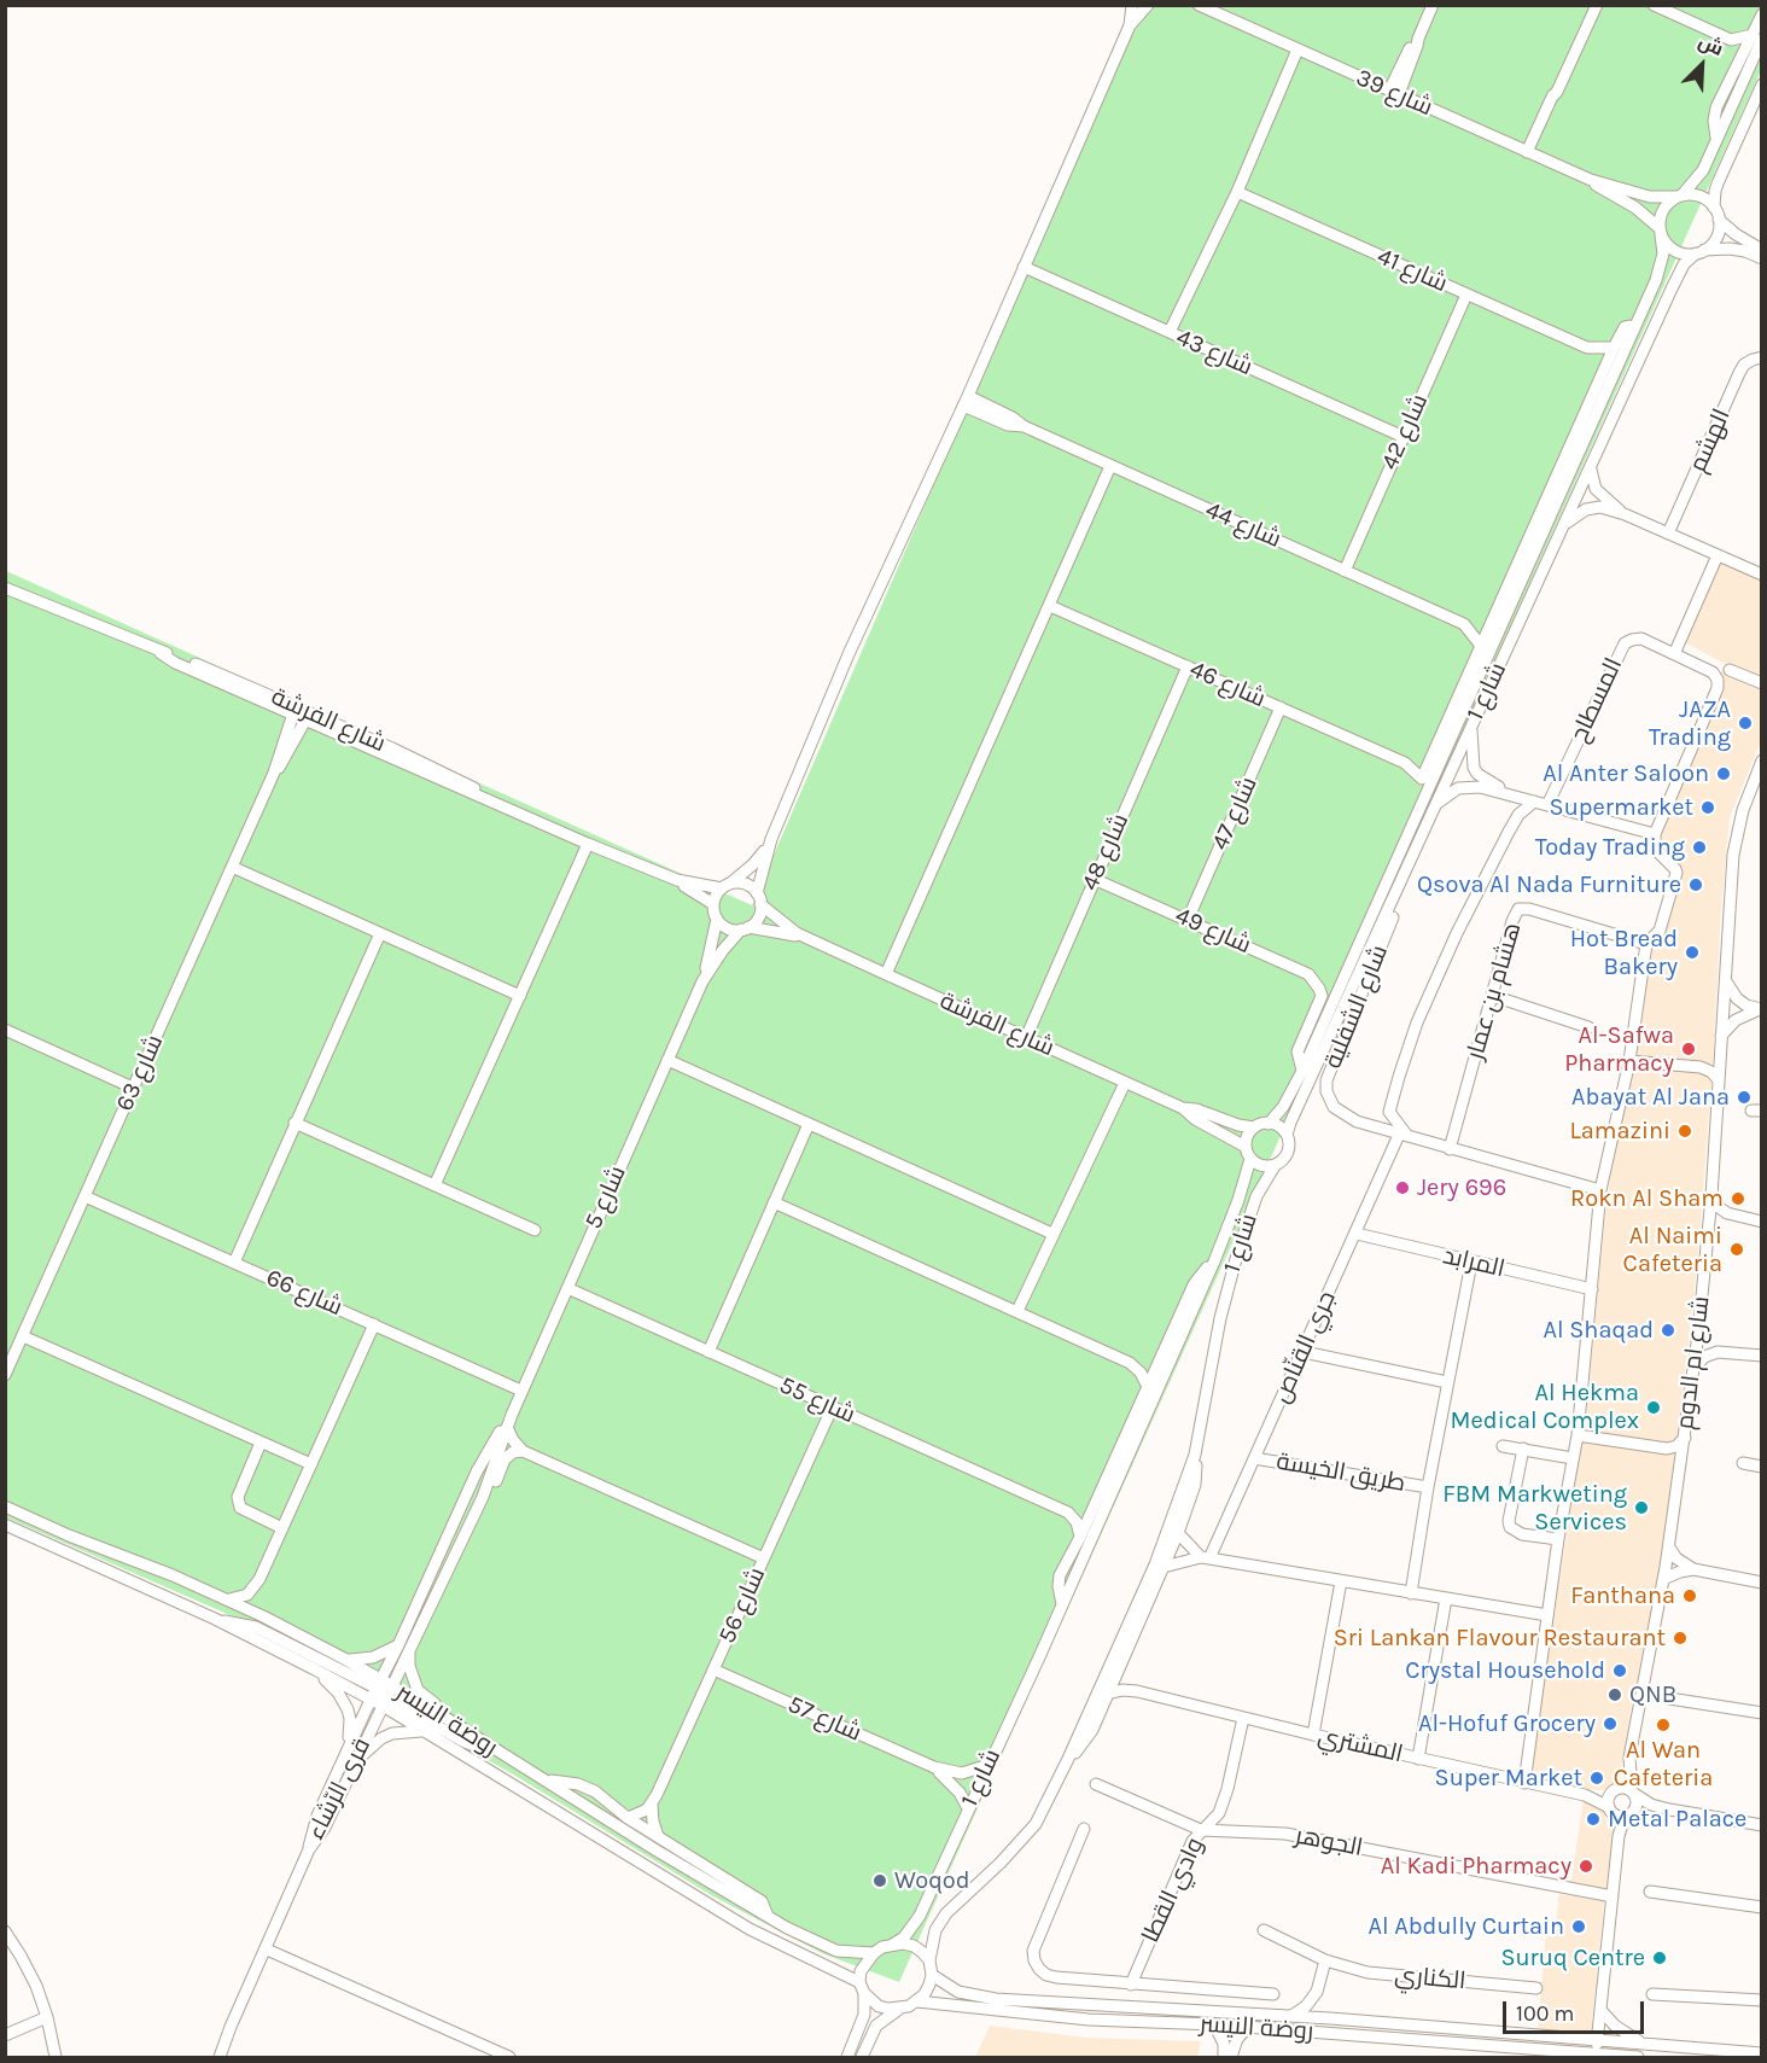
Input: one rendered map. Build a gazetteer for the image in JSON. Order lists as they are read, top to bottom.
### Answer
{
  "streets": {
    "street": [
      "شارع 39",
      "شارع 41",
      "شارع 43",
      "شارع 42",
      "الهشم",
      "شارع 44",
      "شارع 46",
      "شارع 1",
      "المسطاح",
      "شارع الفرشة",
      "شارع 47",
      "شارع 48",
      "شارع 49",
      "هشام بن عمار",
      "شارع الشفلية",
      "شارع 63",
      "شارع 5",
      "المرابد",
      "شارع 66",
      "جري القنّاص",
      "شارع ام الدوم",
      "شارع 55",
      "طريق الخيسة",
      "شارع 56",
      "شارع 57",
      "روضة النيسر",
      "المشتري",
      "قرى الرّشاء",
      "الجوهر",
      "وادي القطا",
      "الكناري"
    ]
  },
  "crossings": [
    ["شارع 39", "شارع 1"],
    ["شارع 41", "شارع 42"],
    ["شارع 41", "شارع 1"],
    ["شارع 43", "شارع 42"],
    ["شارع 42", "شارع 44"],
    ["شارع 44", "شارع 1"],
    ["شارع 46", "شارع 1"],
    ["شارع 46", "شارع 47"],
    ["شارع 46", "شارع 48"],
    ["شارع 1", "شارع الفرشة"],
    ["شارع 1", "شارع 49"],
    ["شارع 1", "شارع الشفلية"],
    ["شارع 1", "شارع 57"],
    ["شارع 1", "روضة النيسر"],
    ["شارع 1", "المشتري"],
    ["شارع الفرشة", "شارع 48"],
    ["شارع الفرشة", "شارع 63"],
    ["شارع الفرشة", "شارع 5"],
    ["شارع 47", "شارع 49"],
    ["شارع 48", "شارع 49"],
    ["هشام بن عمار", "شارع الشفلية"],
    ["شارع الشفلية", "جري القنّاص"],
    ["شارع 63", "شارع 66"],
    ["شارع 5", "شارع 66"],
    ["شارع 5", "شارع 55"],
    ["شارع 5", "قرى الرّشاء"],
    ["المرابد", "جري القنّاص"],
    ["جري القنّاص", "طريق الخيسة"],
    ["شارع ام الدوم", "المشتري"],
    ["شارع 55", "شارع 56"],
    ["شارع 56", "شارع 57"],
    ["روضة النيسر", "قرى الرّشاء"],
    ["المشتري", "وادي القطا"],
    ["الجوهر", "وادي القطا"]
  ],
  "places": [
    "JAZA Trading",
    "Al Anter Saloon",
    "Supermarket",
    "Today Trading",
    "Qsova Al Nada Furniture",
    "Hot Bread Bakery",
    "Al-Safwa Pharmacy",
    "Abayat Al Jana",
    "Lamazini",
    "Jery 696",
    "Rokn Al Sham",
    "Al Naimi Cafeteria",
    "Al Shaqad",
    "Al Hekma Medical Complex",
    "FBM Markweting Services",
    "Fanthana",
    "Sri Lankan Flavour Restaurant",
    "Crystal Household",
    "QNB",
    "Al-Hofuf Grocery",
    "Al Wan Cafeteria",
    "Super Market",
    "Metal Palace",
    "Al Kadi Pharmacy",
    "Woqod",
    "Al Abdully Curtain",
    "Suruq Centre"
  ],
  "scale_bar": "100 m",
  "north": "top right"
}
